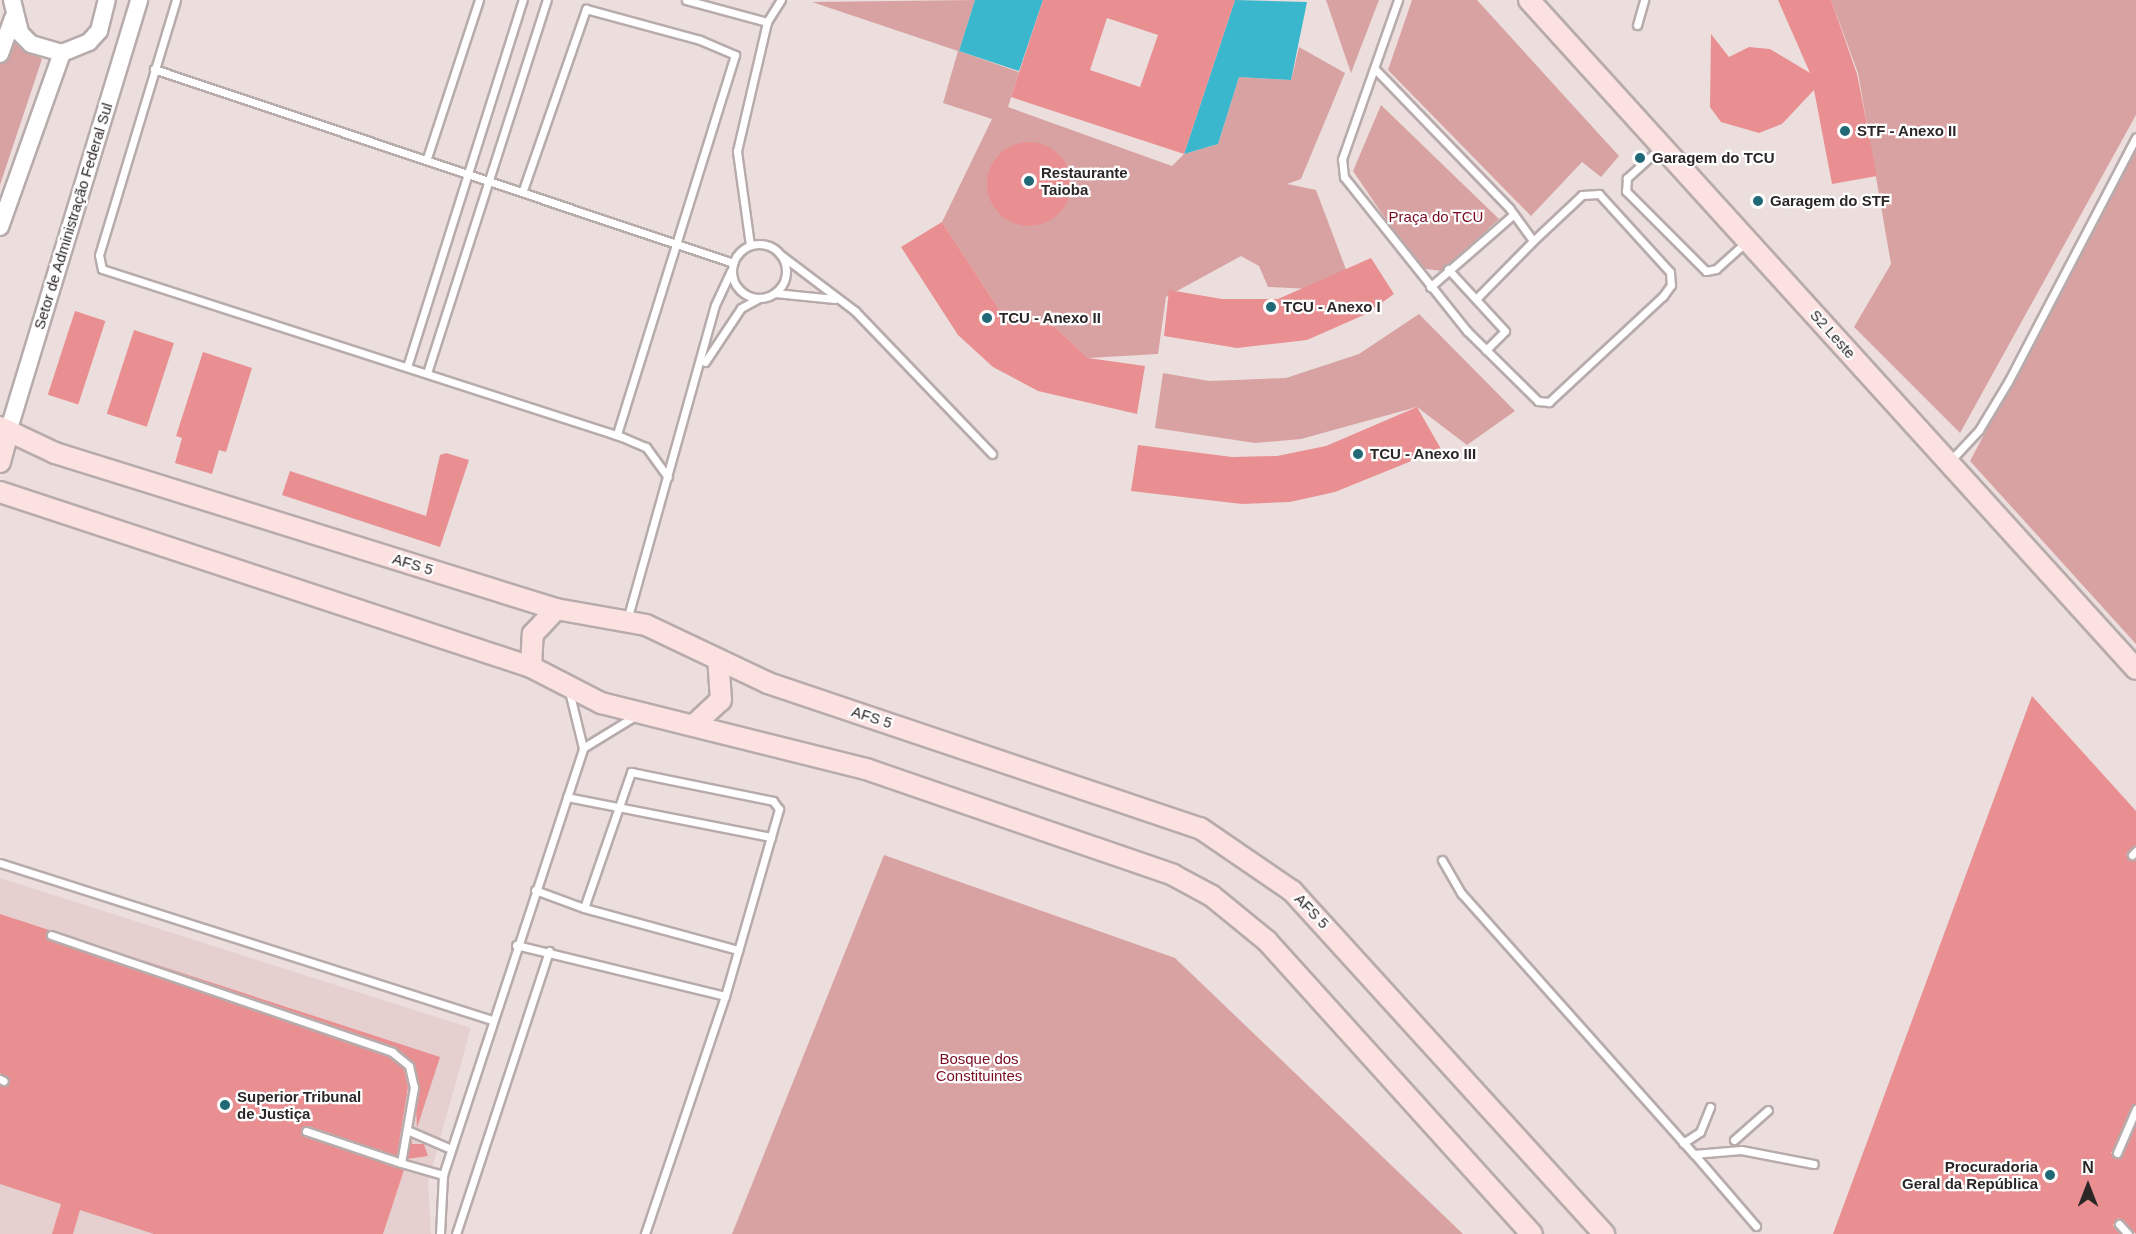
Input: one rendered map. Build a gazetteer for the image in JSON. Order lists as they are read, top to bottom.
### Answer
{
  "streets": {
    "main road": ["S2 Leste", "AFS 5"],
    "street": ["Setor de Administração Federal Sul"]
  },
  "crossings": [
    ["Setor de Administração Federal Sul", "AFS 5"]
  ],
  "parks": ["Praça do TCU", "Bosque dos Constituintes"],
  "places": [
    "STF - Anexo II",
    "Garagem do TCU",
    "Restaurante Taioba",
    "Garagem do STF",
    "TCU - Anexo I",
    "TCU - Anexo II",
    "TCU - Anexo III",
    "Superior Tribunal de Justiça",
    "Procuradoria Geral da República"
  ],
  "north": "top"
}
